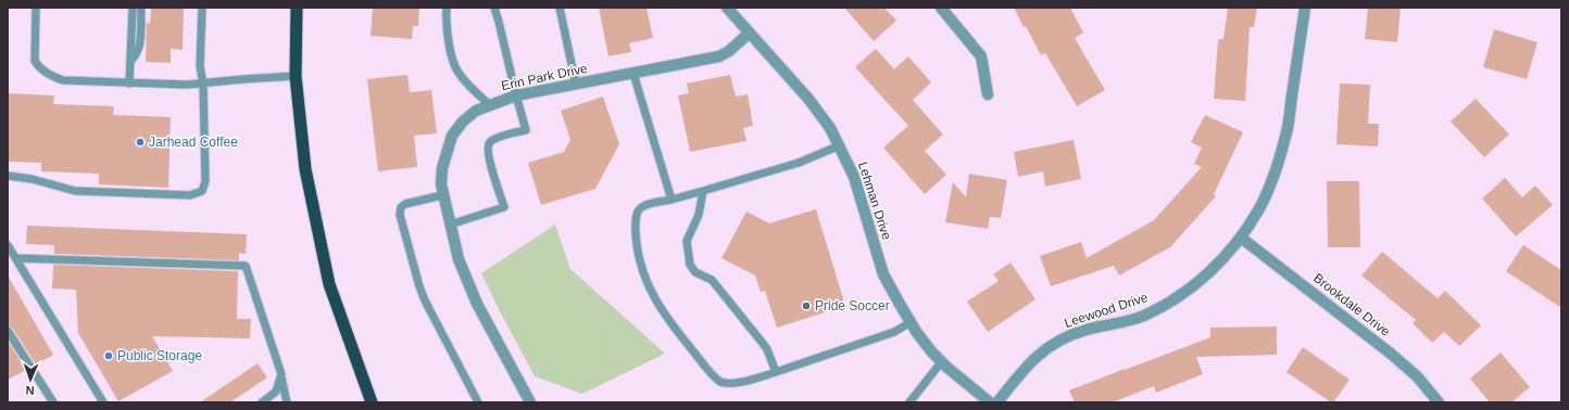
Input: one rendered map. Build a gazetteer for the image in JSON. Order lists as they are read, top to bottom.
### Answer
{
  "streets": {
    "street": [
      "Erin Park Drive",
      "Lehman Drive",
      "Brookdale Drive",
      "Leewood Drive"
    ]
  },
  "crossings": [
    ["Erin Park Drive", "Lehman Drive"],
    ["Brookdale Drive", "Leewood Drive"]
  ],
  "places": ["Jarhead Coffee", "Pride Soccer", "Public Storage"],
  "north": "bottom"
}
